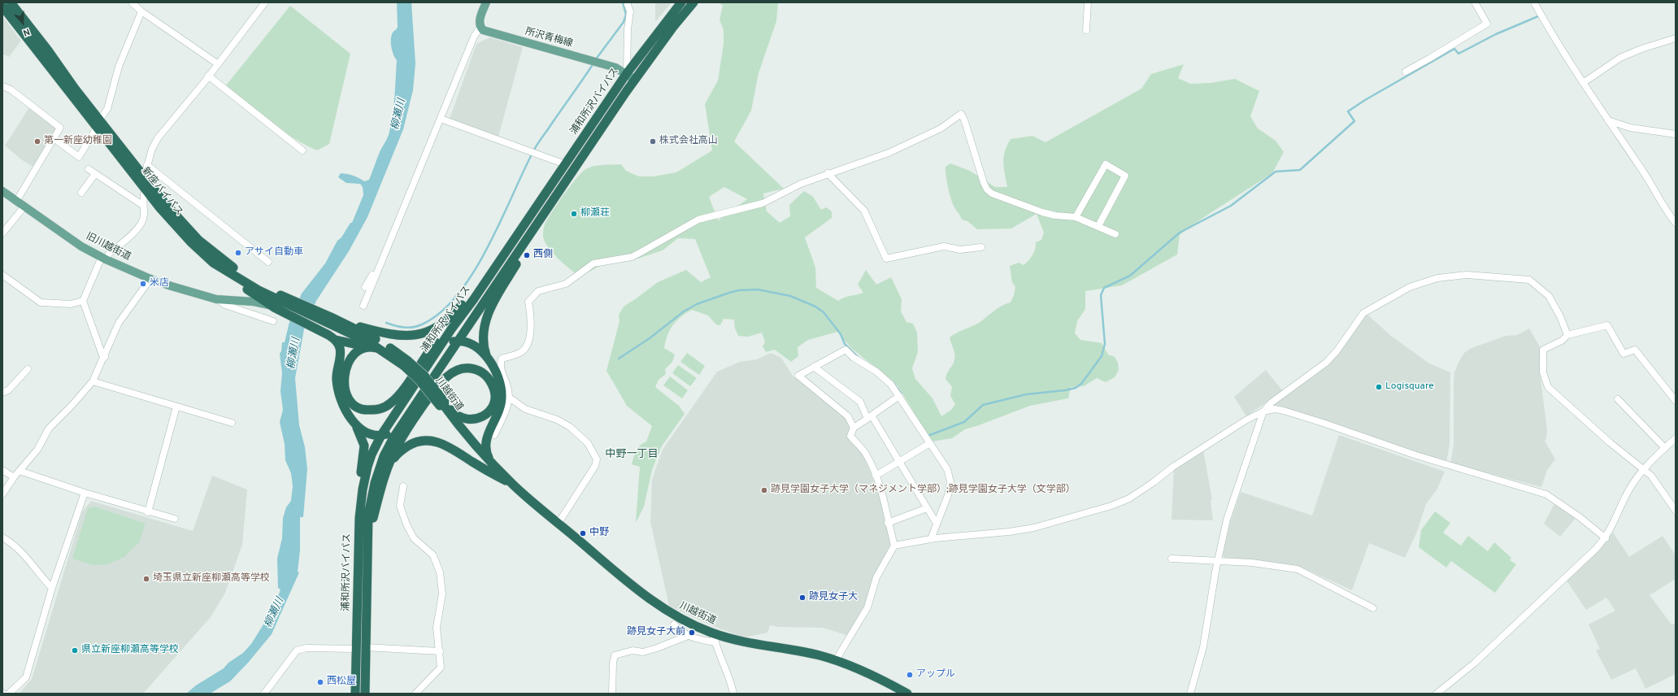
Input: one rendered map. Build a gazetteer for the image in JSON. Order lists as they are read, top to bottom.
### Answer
{
  "streets": {
    "highway": ["浦和所沢バイパス", "新座バイパス", "川越街道"],
    "main road": ["所沢青梅線", "旧川越街道"]
  },
  "crossings": [
    ["所沢青梅線", "浦和所沢バイパス"],
    ["新座バイパス", "川越街道"]
  ],
  "districts": ["中野一丁目"],
  "water": ["柳瀬川"],
  "places": [
    "第一新座幼稚園",
    "株式会社高山",
    "柳瀬荘",
    "アサイ自動車",
    "西側",
    "米店",
    "Logisquare",
    "跡見学園女子大学（マネジメント学部）;跡見学園女子大学（文学部）",
    "中野",
    "埼玉県立新座柳瀬高等学校",
    "跡見女子大",
    "跡見女子大前",
    "県立新座柳瀬高等学校",
    "アップル",
    "西松屋"
  ],
  "north": "bottom"
}
